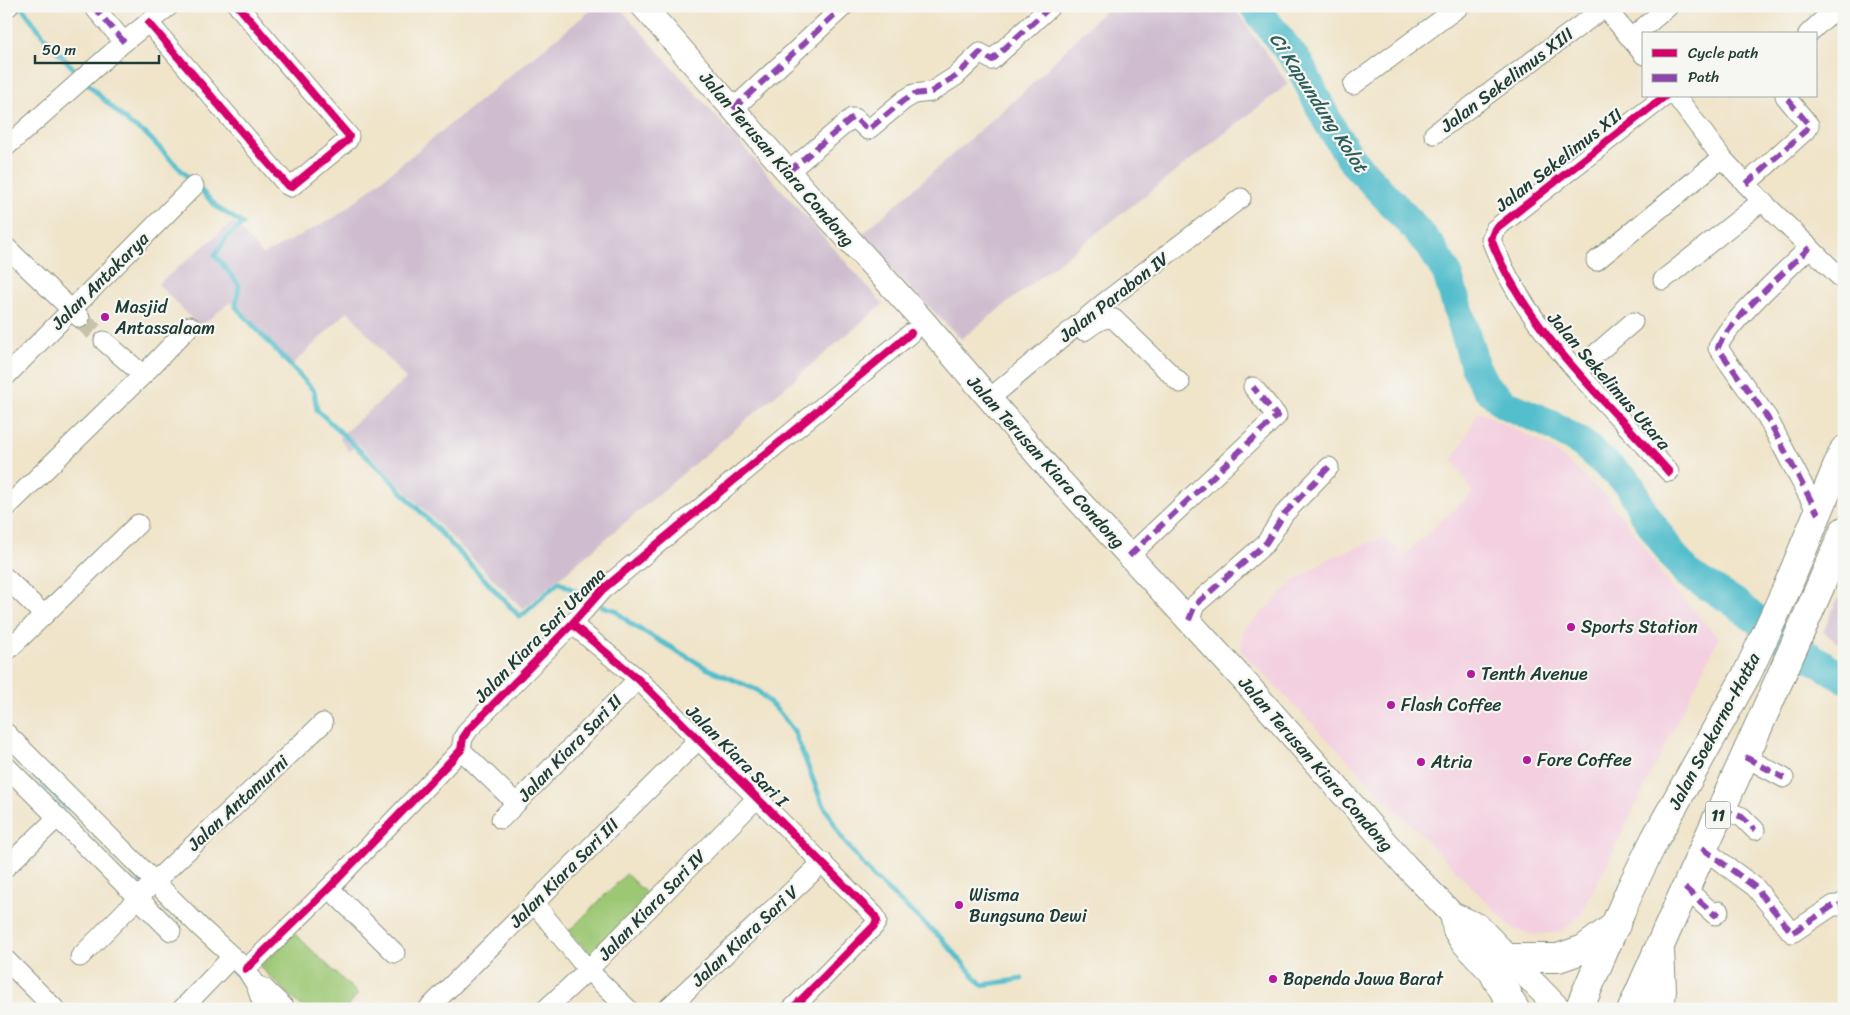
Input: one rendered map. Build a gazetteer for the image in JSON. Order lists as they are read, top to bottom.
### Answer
{
  "streets": {
    "highway": ["Jalan Soekarno-Hatta", "11"],
    "main road": ["Jalan Terusan Kiara Condong"],
    "street": [
      "Jalan Sekelimus XIII",
      "Jalan Sekelimus XII",
      "Jalan Antakarya",
      "Jalan Parabon IV",
      "Jalan Sekelimus Utara",
      "Jalan Kiara Sari Utama",
      "Jalan Kiara Sari II",
      "Jalan Kiara Sari I",
      "Jalan Antamurni",
      "Jalan Kiara Sari III",
      "Jalan Kiara Sari IV",
      "Jalan Kiara Sari V"
    ]
  },
  "crossings": [
    ["Jalan Terusan Kiara Condong", "Jalan Parabon IV"],
    ["Jalan Sekelimus XII", "Jalan Sekelimus Utara"],
    ["Jalan Kiara Sari Utama", "Jalan Kiara Sari I"],
    ["Jalan Kiara Sari II", "Jalan Kiara Sari I"],
    ["Jalan Kiara Sari I", "Jalan Kiara Sari III"],
    ["Jalan Kiara Sari I", "Jalan Kiara Sari IV"],
    ["Jalan Kiara Sari I", "Jalan Kiara Sari V"]
  ],
  "water": ["Ci Kapundung Kolot"],
  "places": [
    "Masjid Antassalaam",
    "Sports Station",
    "Tenth Avenue",
    "Flash Coffee",
    "Fore Coffee",
    "Atria",
    "Wisma Bungsuna Dewi",
    "Bapenda Jawa Barat"
  ],
  "legend": ["Cycle path", "Path"],
  "scale_bar": "50 m"
}
